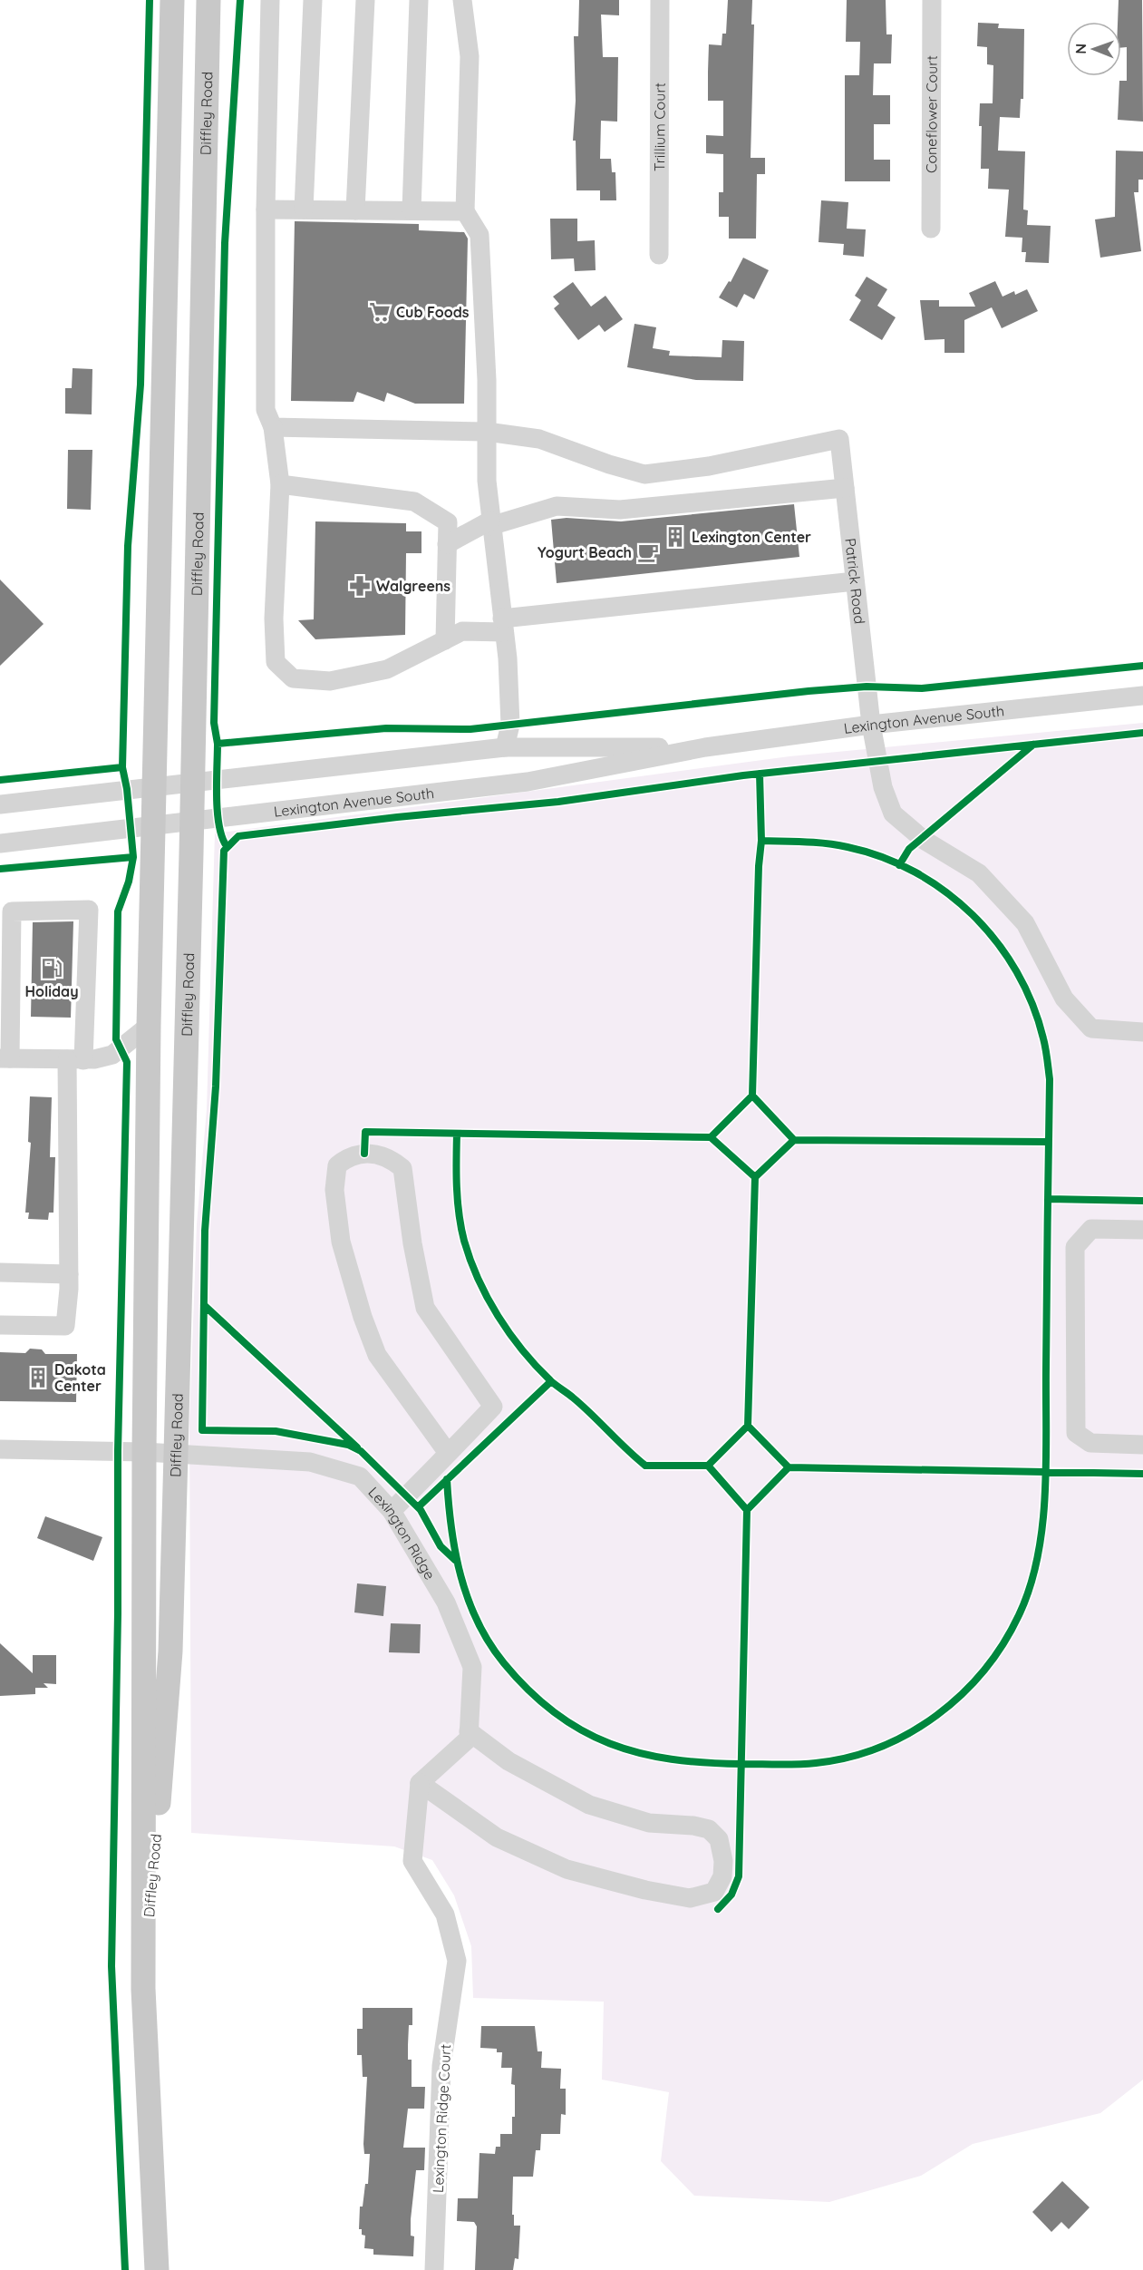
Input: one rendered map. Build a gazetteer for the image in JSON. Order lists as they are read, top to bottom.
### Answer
{
  "streets": {
    "main road": ["Diffley Road"],
    "street": [
      "Coneflower Court",
      "Trillium Court",
      "Patrick Road",
      "Lexington Avenue South",
      "Lexington Ridge",
      "Lexington Ridge Court"
    ]
  },
  "crossings": [
    ["Diffley Road", "Lexington Avenue South"],
    ["Diffley Road", "Lexington Ridge"],
    ["Patrick Road", "Lexington Avenue South"]
  ],
  "places": {
    "supermarket": ["Cub Foods"],
    "building": ["Lexington Center", "Dakota Center"],
    "cafe": ["Yogurt Beach"],
    "pharmacy": ["Walgreens"],
    "fuel station": ["Holiday"]
  },
  "north": "left"
}
